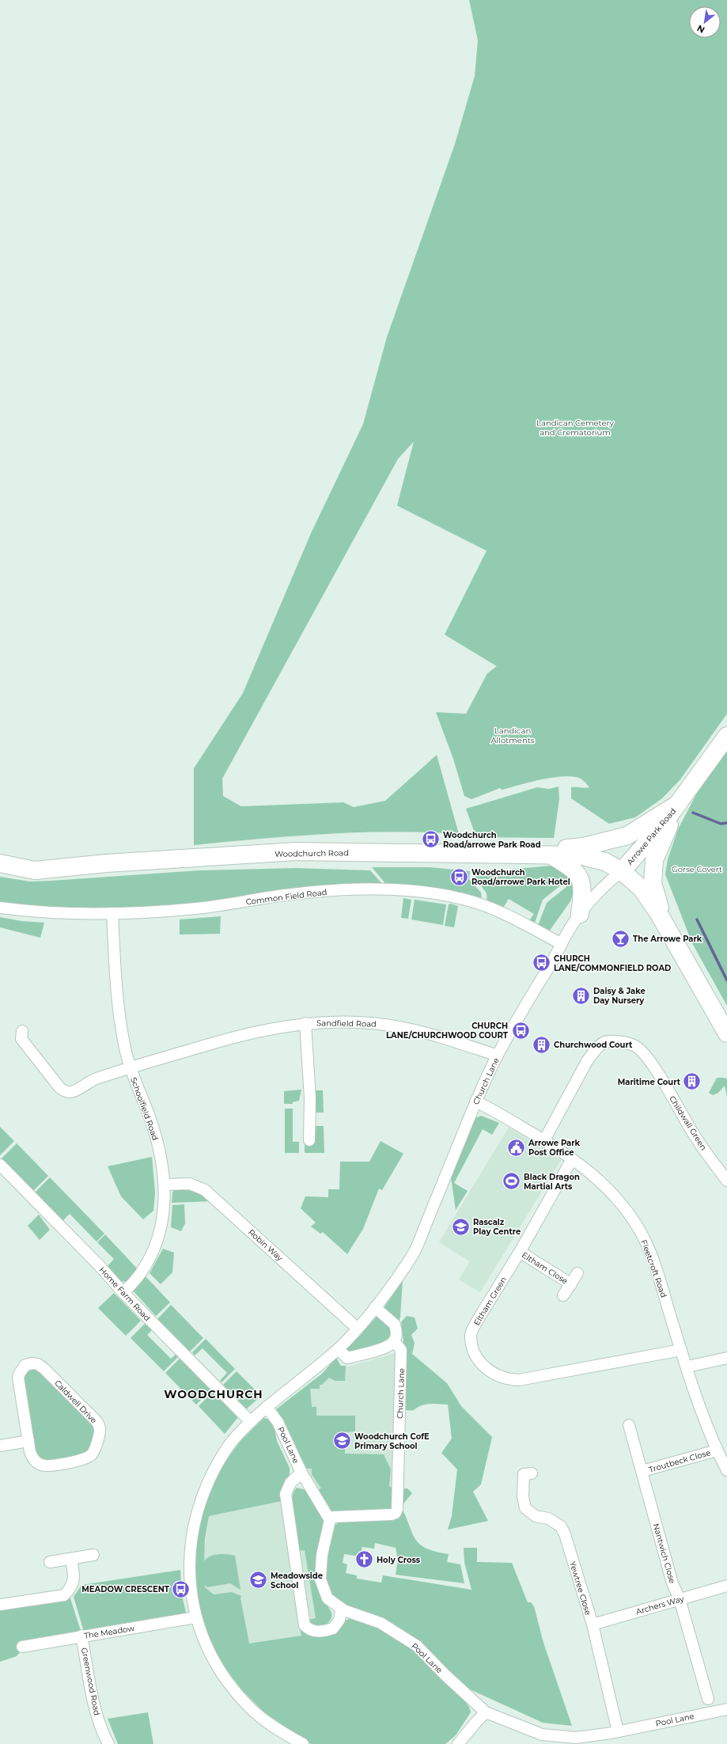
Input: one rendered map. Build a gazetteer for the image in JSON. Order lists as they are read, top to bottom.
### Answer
{
  "streets": {
    "main road": ["Arrowe Park Road", "Woodchurch Road"],
    "street": [
      "Common Field Road",
      "Sandfield Road",
      "Church Lane",
      "Schoolfield Road",
      "Childwall Green",
      "Robin Way",
      "Eltham Close",
      "Fleetcroft Road",
      "Home Farm Road",
      "Eltham Green",
      "Caldwell Drive",
      "Pool Lane",
      "Troutbeck Close",
      "Nantwich Close",
      "Yewtree Close",
      "Archers Way",
      "The Meadow",
      "Greenwood Road"
    ]
  },
  "crossings": [
    ["Arrowe Park Road", "Woodchurch Road"],
    ["Arrowe Park Road", "Church Lane"],
    ["Woodchurch Road", "Church Lane"],
    ["Common Field Road", "Church Lane"],
    ["Common Field Road", "Schoolfield Road"],
    ["Sandfield Road", "Church Lane"],
    ["Sandfield Road", "Schoolfield Road"],
    ["Church Lane", "Robin Way"],
    ["Church Lane", "Fleetcroft Road"],
    ["Church Lane", "Home Farm Road"],
    ["Church Lane", "Pool Lane"],
    ["Schoolfield Road", "Robin Way"],
    ["Schoolfield Road", "Home Farm Road"],
    ["Childwall Green", "Fleetcroft Road"],
    ["Eltham Close", "Eltham Green"],
    ["Fleetcroft Road", "Eltham Green"],
    ["Fleetcroft Road", "Troutbeck Close"],
    ["Pool Lane", "Yewtree Close"],
    ["Troutbeck Close", "Nantwich Close"],
    ["Nantwich Close", "Archers Way"],
    ["Yewtree Close", "Archers Way"],
    ["The Meadow", "Greenwood Road"]
  ],
  "districts": ["WOODCHURCH"],
  "parks": ["Landican Cemetery and Crematorium", "Landican Allotments", "Gorse Covert"],
  "places": {
    "bus stop": [
      "Woodchurch Road/arrowe Park Road",
      "Woodchurch Road/arrowe Park Hotel",
      "CHURCH LANE/COMMONFIELD ROAD",
      "CHURCH LANE/CHURCHWOOD COURT",
      "MEADOW CRESCENT"
    ],
    "bar": ["The Arrowe Park"],
    "building": ["Daisy & Jake Day Nursery", "Churchwood Court", "Maritime Court"],
    "public building": ["Arrowe Park Post Office"],
    "sports": ["Black Dragon Martial Arts"],
    "school or university": ["Rascalz Play Centre", "Woodchurch CofE Primary School", "Meadowside School"],
    "church": ["Holy Cross"]
  },
  "north": "bottom left"
}
